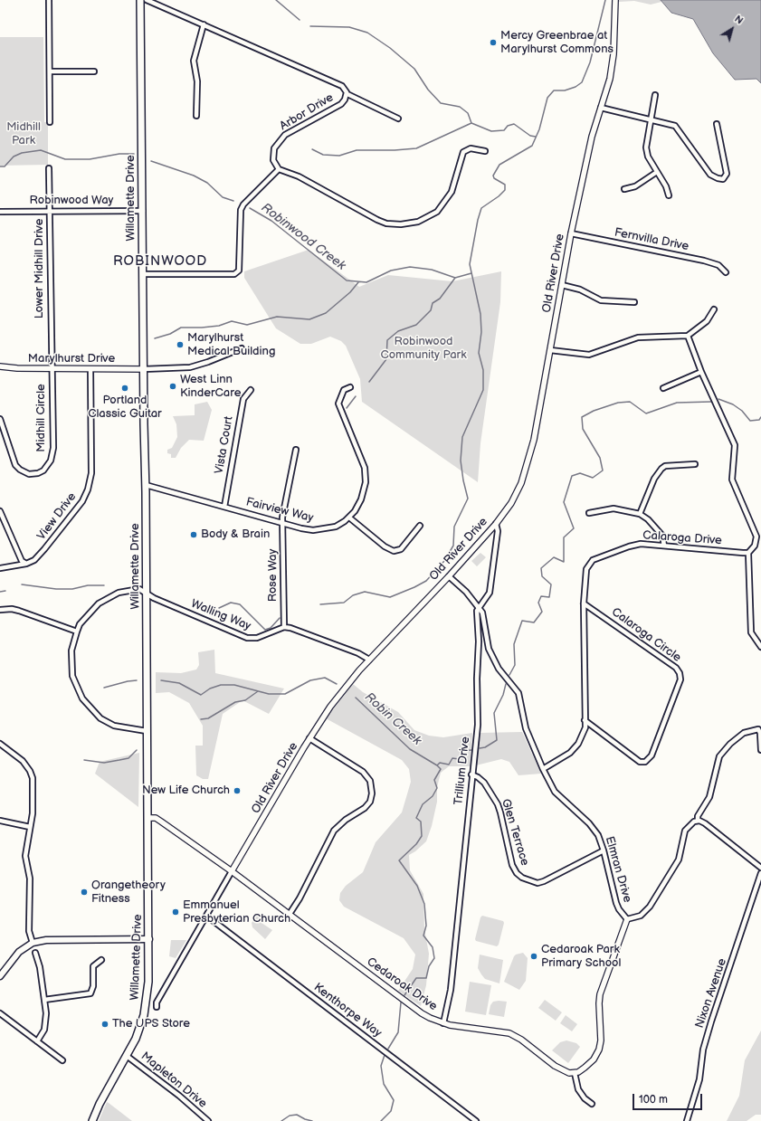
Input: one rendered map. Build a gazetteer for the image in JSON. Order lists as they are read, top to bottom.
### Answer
{
  "streets": {
    "main road": ["Willamette Drive"],
    "street": [
      "Arbor Drive",
      "Robinwood Way",
      "Fernvilla Drive",
      "Lower Midhill Drive",
      "Old River Drive",
      "Marylhurst Drive",
      "Midhill Circle",
      "Vista Court",
      "Fairview Way",
      "View Drive",
      "Calaroga Drive",
      "Rose Way",
      "Walling Way",
      "Calaroga Circle",
      "Trillium Drive",
      "Glen Terrace",
      "Elmran Drive",
      "Cedaroak Drive",
      "Nixon Avenue",
      "Kenthorpe Way",
      "Mapleton Drive"
    ]
  },
  "crossings": [
    ["Willamette Drive", "Robinwood Way"],
    ["Willamette Drive", "Marylhurst Drive"],
    ["Willamette Drive", "Fairview Way"],
    ["Willamette Drive", "Walling Way"],
    ["Willamette Drive", "Cedaroak Drive"],
    ["Willamette Drive", "Mapleton Drive"],
    ["Robinwood Way", "Lower Midhill Drive"],
    ["Fernvilla Drive", "Old River Drive"],
    ["Lower Midhill Drive", "Marylhurst Drive"],
    ["Lower Midhill Drive", "Midhill Circle"],
    ["Old River Drive", "Trillium Drive"],
    ["Old River Drive", "Elmran Drive"],
    ["Old River Drive", "Cedaroak Drive"],
    ["Old River Drive", "Kenthorpe Way"],
    ["Marylhurst Drive", "Midhill Circle"],
    ["Marylhurst Drive", "View Drive"],
    ["Vista Court", "Fairview Way"],
    ["Fairview Way", "Rose Way"],
    ["Calaroga Drive", "Calaroga Circle"],
    ["Calaroga Drive", "Elmran Drive"],
    ["Rose Way", "Walling Way"],
    ["Trillium Drive", "Glen Terrace"],
    ["Trillium Drive", "Elmran Drive"],
    ["Trillium Drive", "Cedaroak Drive"],
    ["Glen Terrace", "Elmran Drive"]
  ],
  "districts": ["ROBINWOOD"],
  "water": ["Robinwood Creek", "Robin Creek"],
  "parks": ["Midhill Park", "Robinwood Community Park"],
  "places": [
    "Mercy Greenbrae at Marylhurst Commons",
    "Marylhurst Medical Building",
    "West Linn KinderCare",
    "Portland Classic Guitar",
    "Body & Brain",
    "New Life Church",
    "Orangetheory Fitness",
    "Emmanuel Presbyterian Church",
    "Cedaroak Park Primary School",
    "The UPS Store"
  ],
  "scale_bar": "100 m",
  "north": "top right"
}
